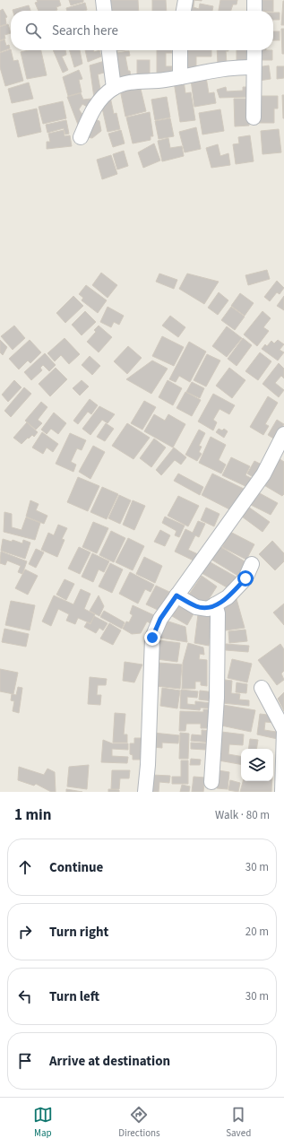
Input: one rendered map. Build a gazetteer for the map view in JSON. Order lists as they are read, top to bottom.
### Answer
{
  "page": {
    "search": "Search here",
    "heading": ["1 min", "Walk · 80 m"],
    "list": [
      ["Continue", "30 m"],
      ["Turn right", "20 m"],
      ["Turn left", "30 m"],
      "Arrive at destination"
    ],
    "nav": ["Map", "Directions", "Saved"]
  }
}
